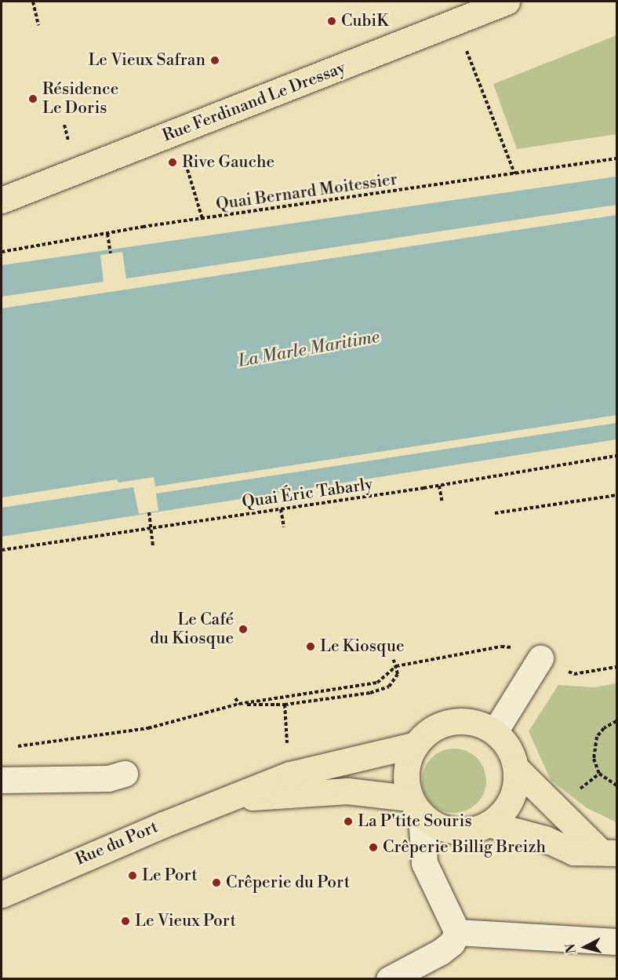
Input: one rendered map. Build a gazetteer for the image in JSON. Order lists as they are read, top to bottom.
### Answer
{
  "streets": {
    "main road": ["Rue Ferdinand Le Dressay", "Rue du Port"],
    "path": ["Quai Bernard Moitessier", "Quai Éric Tabarly"]
  },
  "water": ["La Marle Maritime"],
  "places": [
    "CubiK",
    "Le Vieux Safran",
    "Résidence Le Doris",
    "Rive Gauche",
    "Le Café du Kiosque",
    "Le Kiosque",
    "La P'tite Souris",
    "Crêperie Billig Breizh",
    "Le Port",
    "Crêperie du Port",
    "Le Vieux Port"
  ],
  "north": "left"
}
